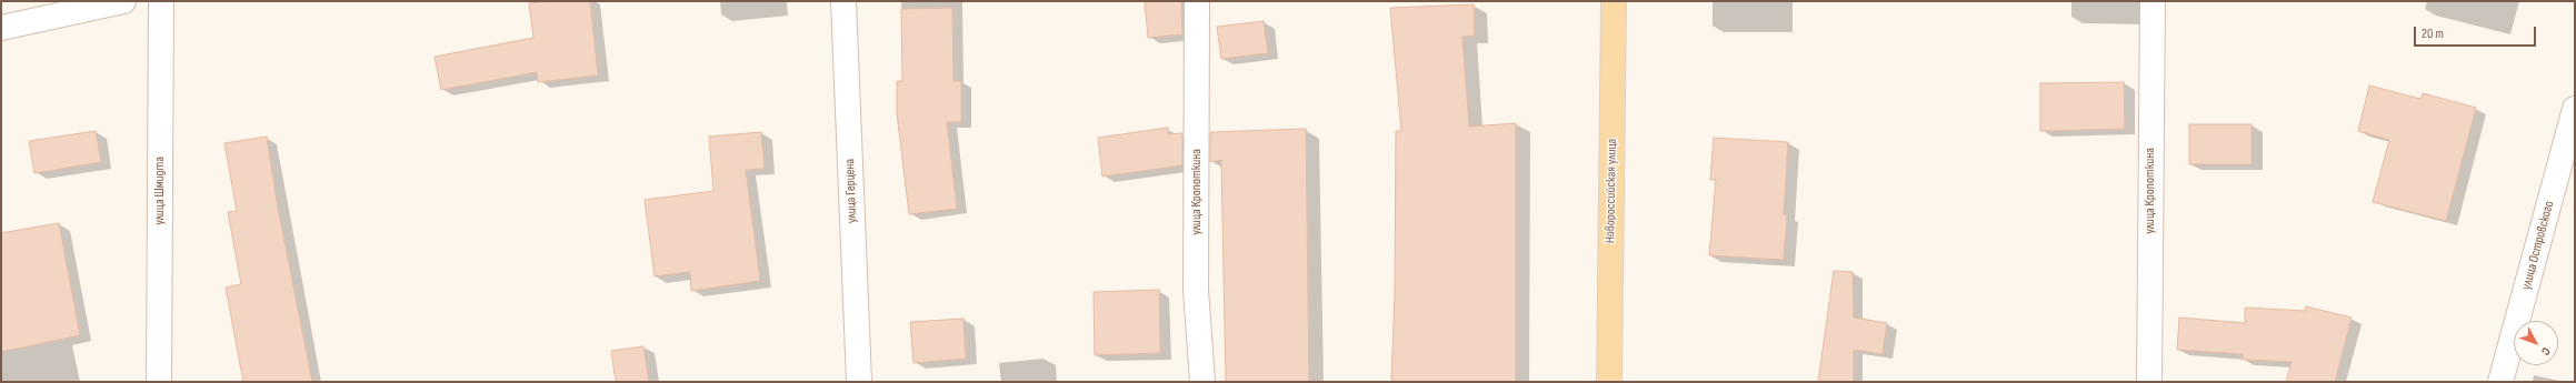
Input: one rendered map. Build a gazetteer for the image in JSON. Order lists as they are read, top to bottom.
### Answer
{
  "streets": {
    "main road": ["Новороссийская улица"],
    "street": [
      "улица Шмидта",
      "улица Герцена",
      "улица Кропоткина",
      "улица Островского"
    ]
  },
  "scale_bar": "20 m",
  "north": "bottom right"
}
